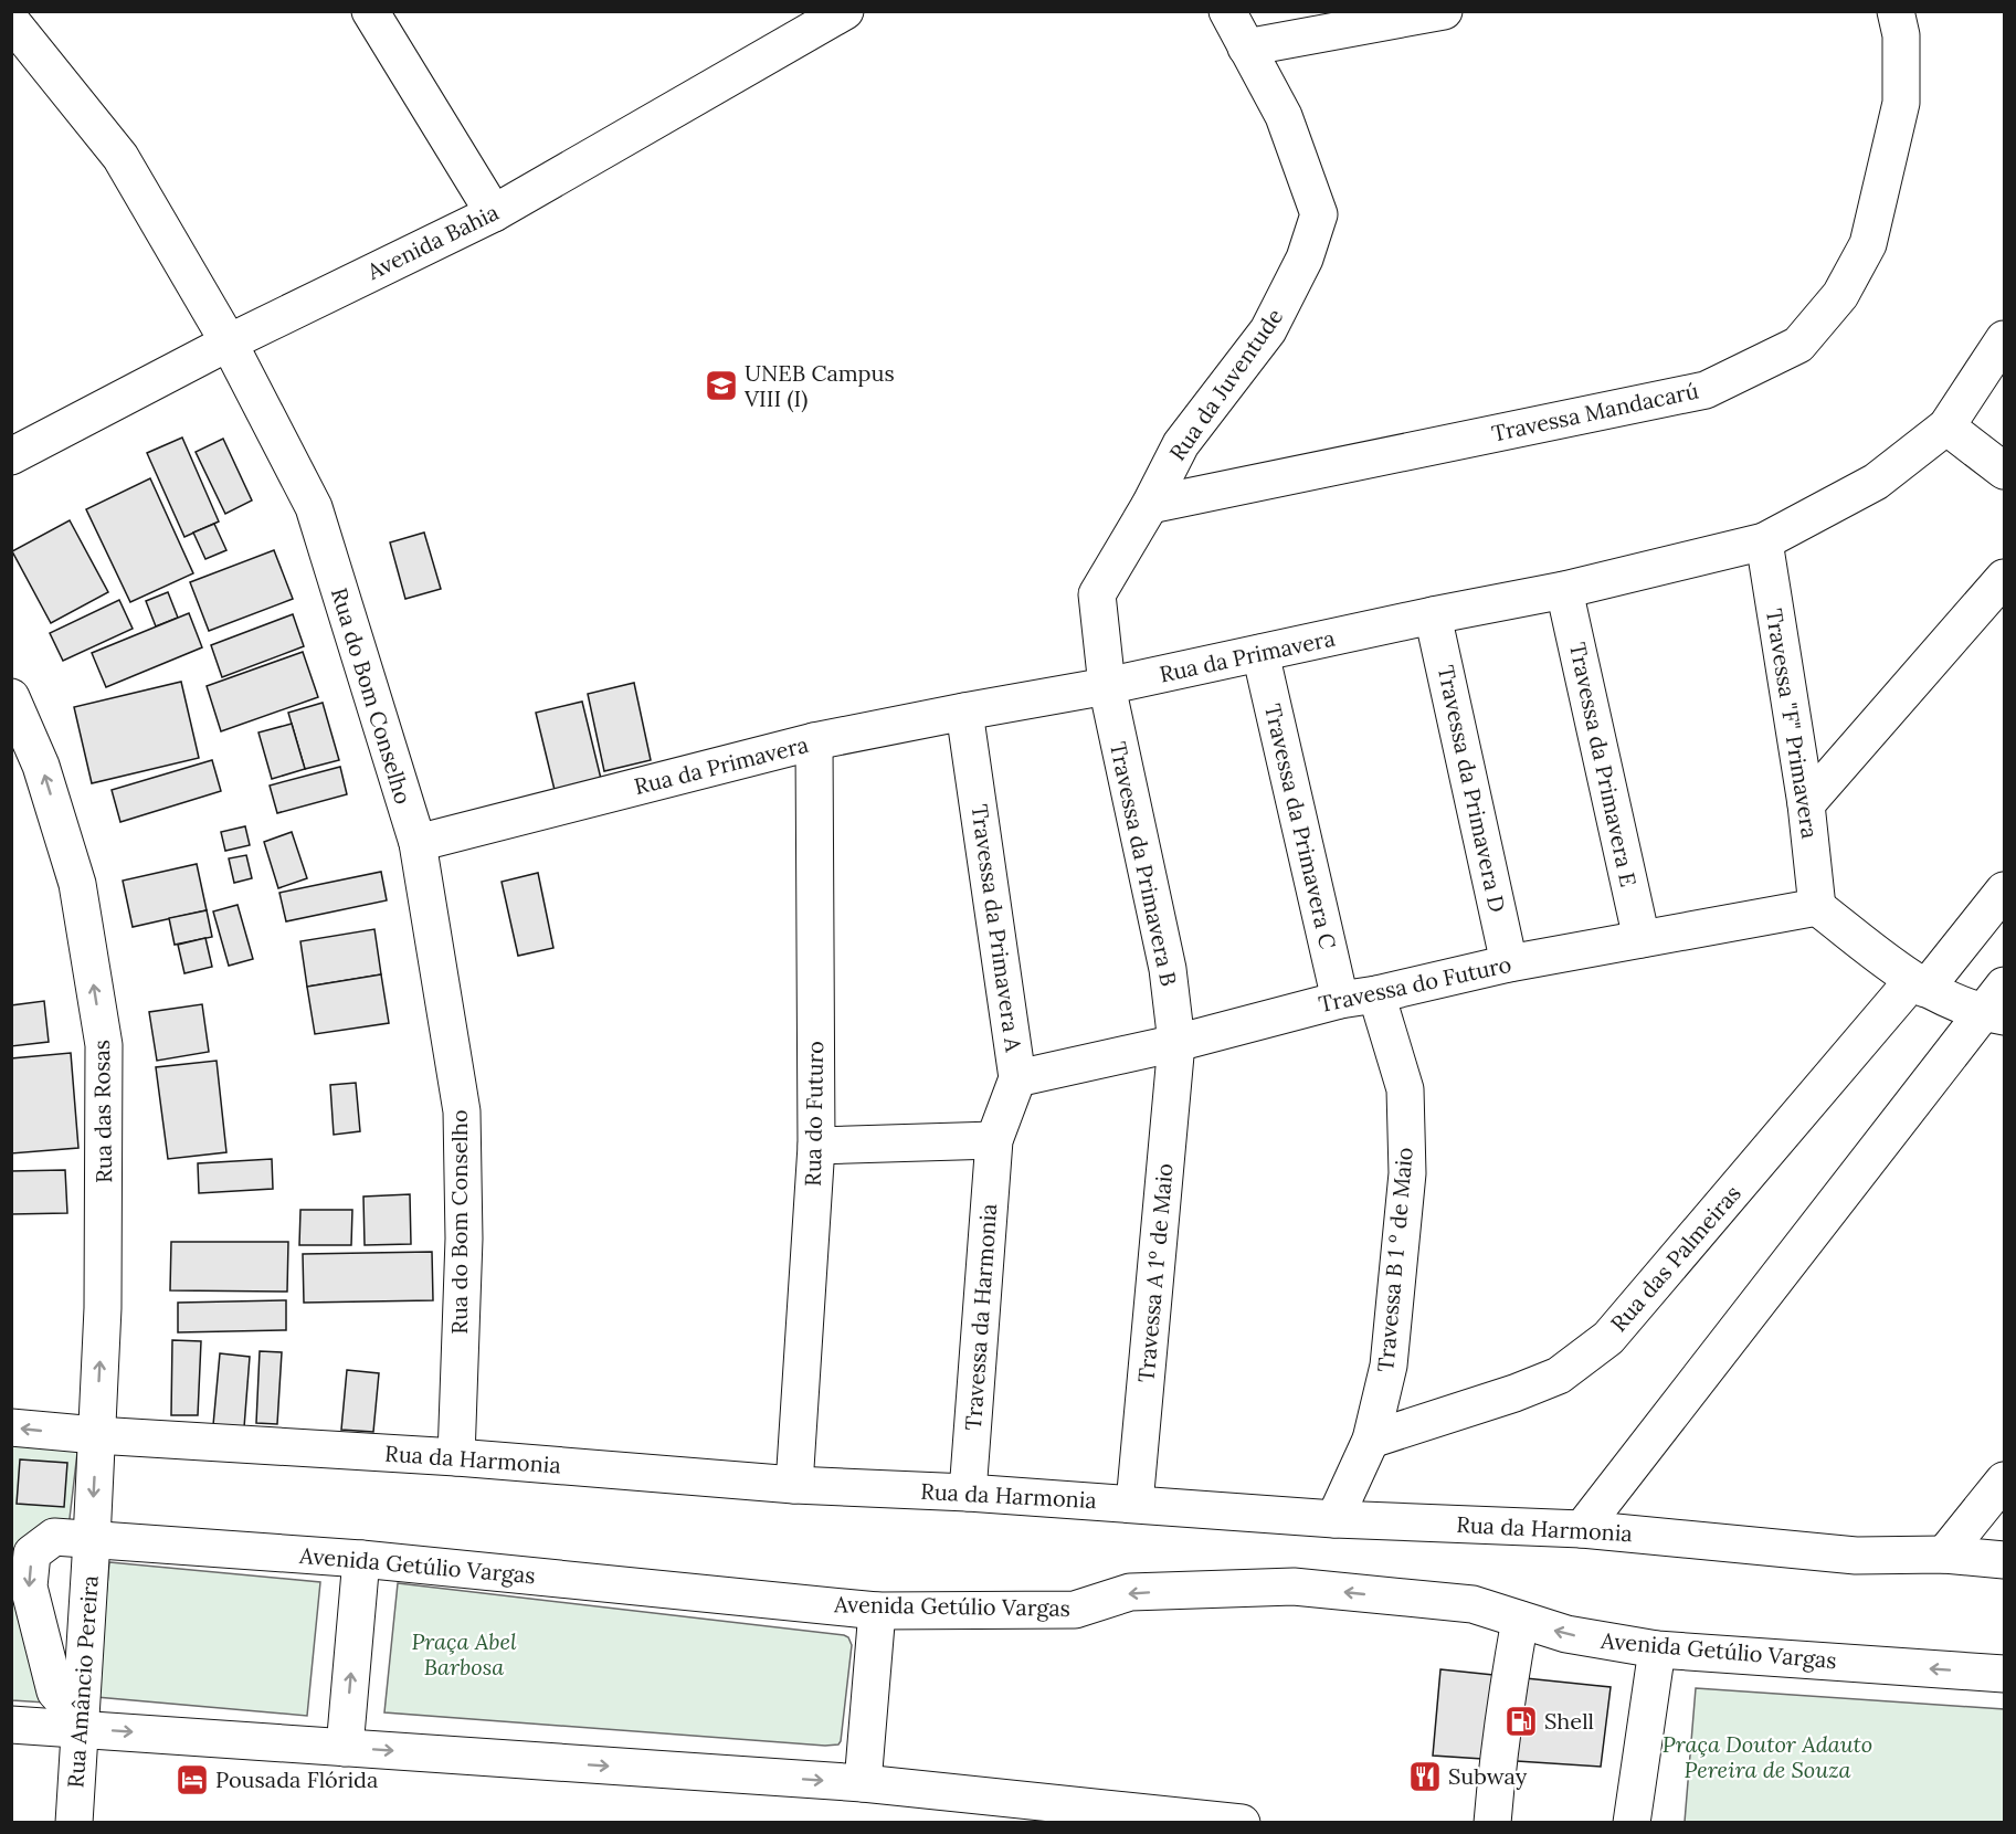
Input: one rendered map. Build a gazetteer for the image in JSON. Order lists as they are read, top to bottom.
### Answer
{
  "streets": {
    "street": [
      "Avenida Bahia",
      "Rua da Juventude",
      "Travessa Mandacarú",
      "Rua da Primavera",
      "Rua do Bom Conselho",
      "Travessa \"F\" Primavera",
      "Travessa da Primavera E",
      "Travessa da Primavera D",
      "Travessa da Primavera C",
      "Travessa da Primavera B",
      "Travessa da Primavera A",
      "Travessa do Futuro",
      "Rua das Rosas",
      "Rua do Futuro",
      "Rua das Palmeiras",
      "Travessa B 1 º de Maio",
      "Travessa A 1º de Maio",
      "Travessa da Harmonia",
      "Rua da Harmonia",
      "Avenida Getúlio Vargas",
      "Rua Amâncio Pereira"
    ]
  },
  "crossings": [
    ["Avenida Bahia", "Rua do Bom Conselho"],
    ["Rua da Juventude", "Travessa Mandacarú"],
    ["Rua da Juventude", "Rua da Primavera"],
    ["Rua da Juventude", "Travessa da Primavera B"],
    ["Rua da Primavera", "Rua do Bom Conselho"],
    ["Rua da Primavera", "Travessa \"F\" Primavera"],
    ["Rua da Primavera", "Travessa da Primavera E"],
    ["Rua da Primavera", "Travessa da Primavera D"],
    ["Rua da Primavera", "Travessa da Primavera C"],
    ["Rua da Primavera", "Travessa da Primavera B"],
    ["Rua da Primavera", "Travessa da Primavera A"],
    ["Rua da Primavera", "Rua do Futuro"],
    ["Rua do Bom Conselho", "Rua da Harmonia"],
    ["Travessa \"F\" Primavera", "Travessa do Futuro"],
    ["Travessa da Primavera E", "Travessa do Futuro"],
    ["Travessa da Primavera D", "Travessa do Futuro"],
    ["Travessa da Primavera C", "Travessa do Futuro"],
    ["Travessa da Primavera B", "Travessa do Futuro"],
    ["Travessa da Primavera B", "Travessa A 1º de Maio"],
    ["Travessa da Primavera A", "Travessa do Futuro"],
    ["Travessa da Primavera A", "Travessa da Harmonia"],
    ["Travessa do Futuro", "Travessa B 1 º de Maio"],
    ["Travessa do Futuro", "Travessa A 1º de Maio"],
    ["Rua das Rosas", "Rua da Harmonia"],
    ["Rua das Rosas", "Avenida Getúlio Vargas"],
    ["Rua das Rosas", "Rua Amâncio Pereira"],
    ["Rua do Futuro", "Rua da Harmonia"],
    ["Rua das Palmeiras", "Travessa B 1 º de Maio"],
    ["Travessa B 1 º de Maio", "Rua da Harmonia"],
    ["Travessa A 1º de Maio", "Rua da Harmonia"],
    ["Travessa da Harmonia", "Rua da Harmonia"],
    ["Avenida Getúlio Vargas", "Rua Amâncio Pereira"]
  ],
  "parks": ["Praça Abel Barbosa", "Praça Doutor Adauto Pereira de Souza"],
  "places": {
    "school or university": ["UNEB Campus VIII (I)"],
    "fuel station": ["Shell"],
    "restaurant": ["Subway"],
    "hotel": ["Pousada Flórida"]
  }
}
